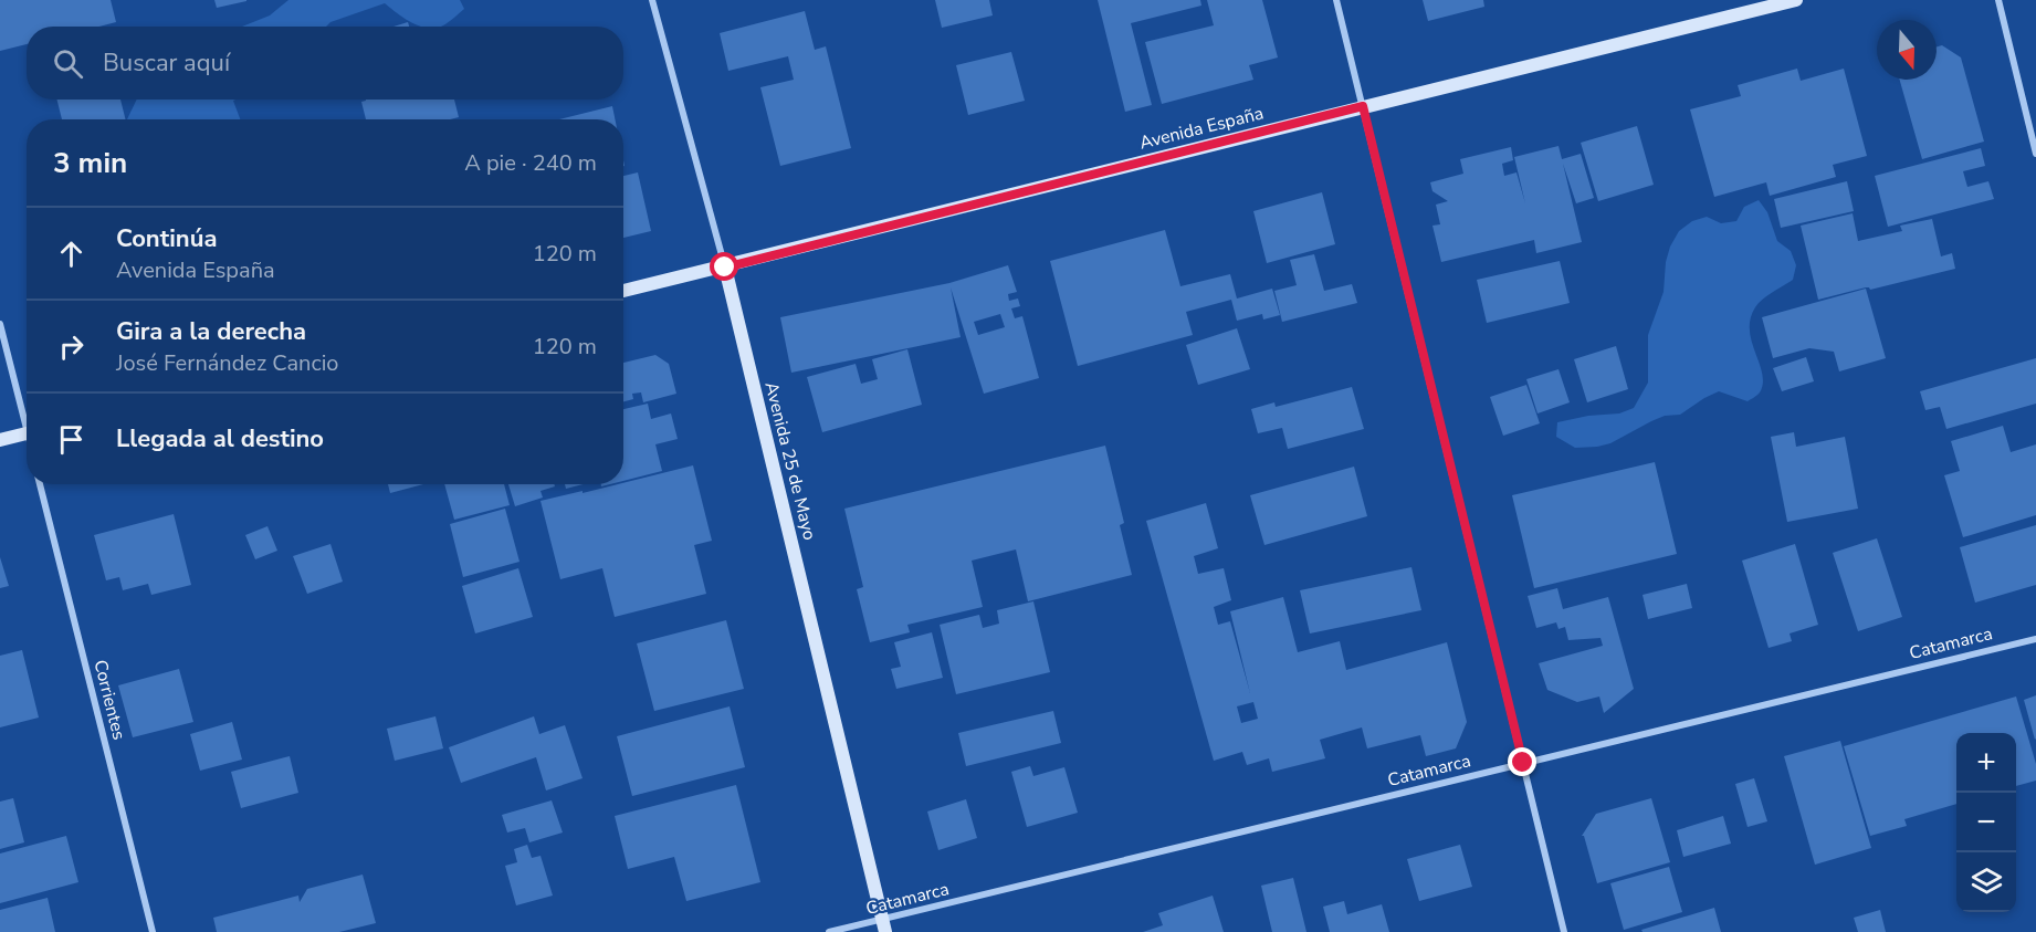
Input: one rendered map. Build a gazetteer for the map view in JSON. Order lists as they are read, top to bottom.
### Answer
{
  "streets": {
    "main road": ["Avenida España", "Avenida 25 de Mayo"],
    "street": ["Catamarca", "Corrientes"]
  },
  "crossings": [
    ["Avenida España", "Avenida 25 de Mayo"],
    ["Avenida 25 de Mayo", "Catamarca"]
  ],
  "north": "bottom",
  "page": {
    "search": "Buscar aquí",
    "heading": ["3 min", "A pie · 240 m"],
    "list": [
      ["Continúa", "Avenida España", "120 m"],
      ["Gira a la derecha", "José Fernández Cancio", "120 m"],
      "Llegada al destino"
    ],
    "map_buttons": ["+", "−"]
  }
}
